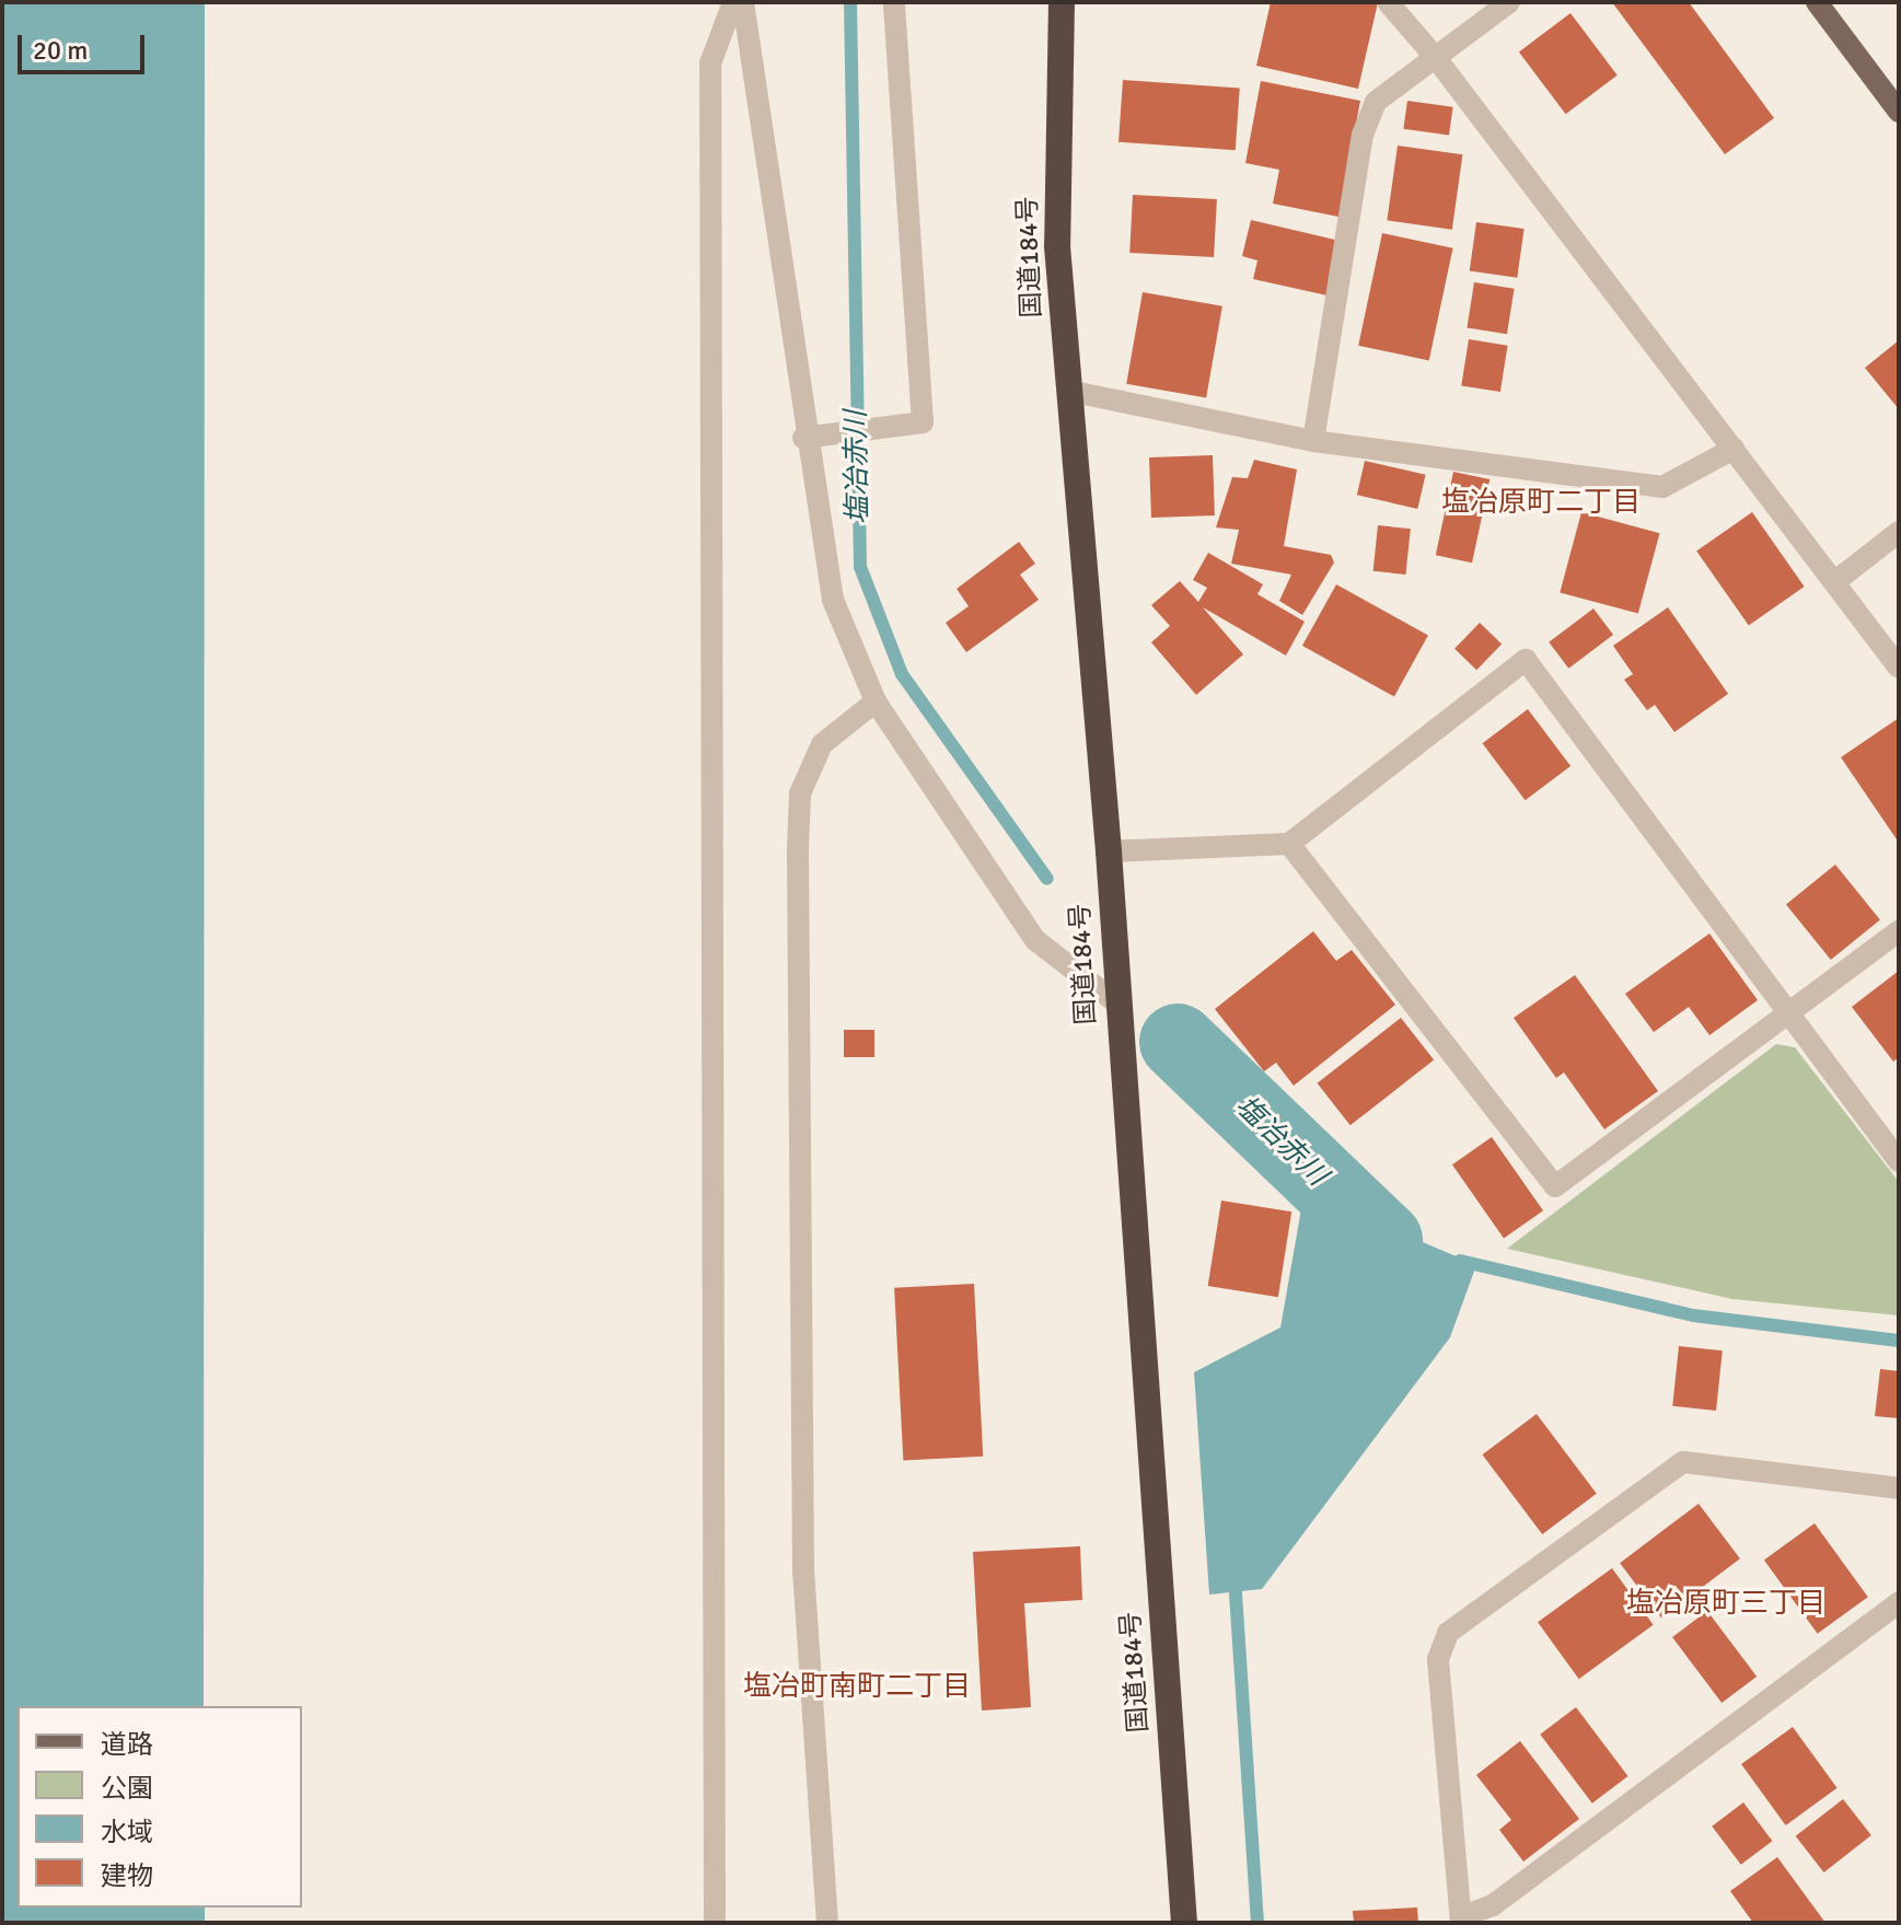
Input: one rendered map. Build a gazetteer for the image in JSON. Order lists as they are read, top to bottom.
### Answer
{
  "streets": {
    "highway": ["国道184号"]
  },
  "districts": ["塩冶原町二丁目", "塩冶原町三丁目", "塩冶町南町二丁目"],
  "water": ["塩冶赤川"],
  "legend": [
    "道路",
    "公園",
    "水域",
    "建物"
  ],
  "scale_bar": "20 m"
}
